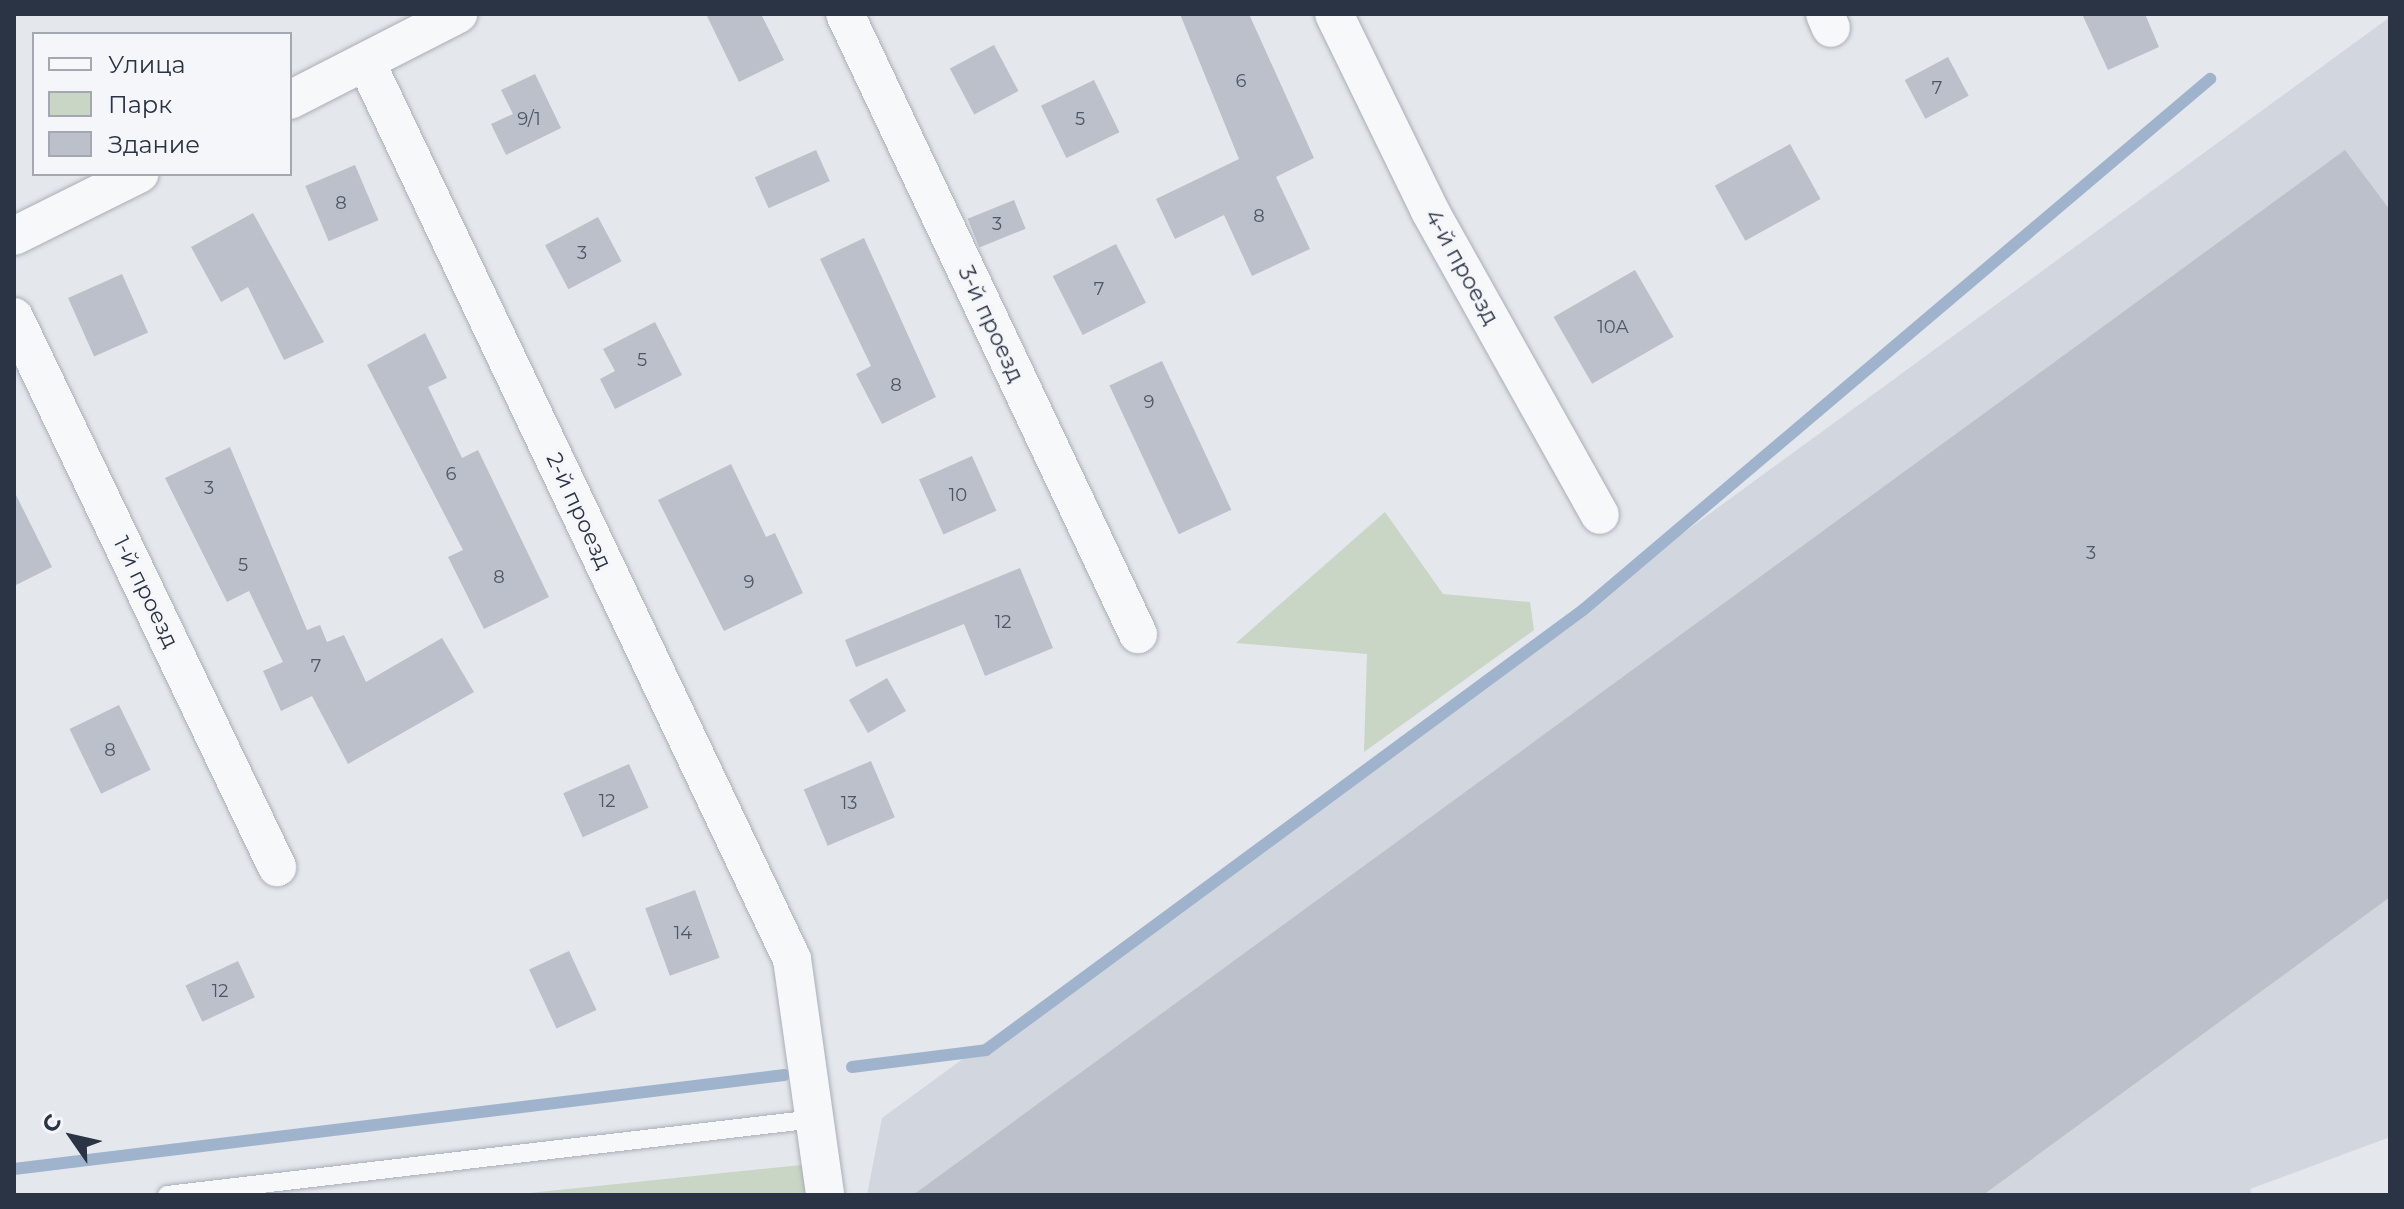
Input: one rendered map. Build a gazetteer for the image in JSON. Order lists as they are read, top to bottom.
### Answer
{
  "streets": {
    "street": [
      "4-й проезд",
      "3-й проезд",
      "2-й проезд",
      "1-й проезд"
    ]
  },
  "house_numbers": [
    "6",
    "7",
    "9/1",
    "5",
    "8",
    "8",
    "3",
    "3",
    "7",
    "10А",
    "5",
    "8",
    "9",
    "6",
    "3",
    "10",
    "3",
    "5",
    "8",
    "9",
    "12",
    "7",
    "8",
    "12",
    "13",
    "14",
    "12"
  ],
  "legend": ["Улица", "Парк", "Здание"],
  "north": "top left"
}
